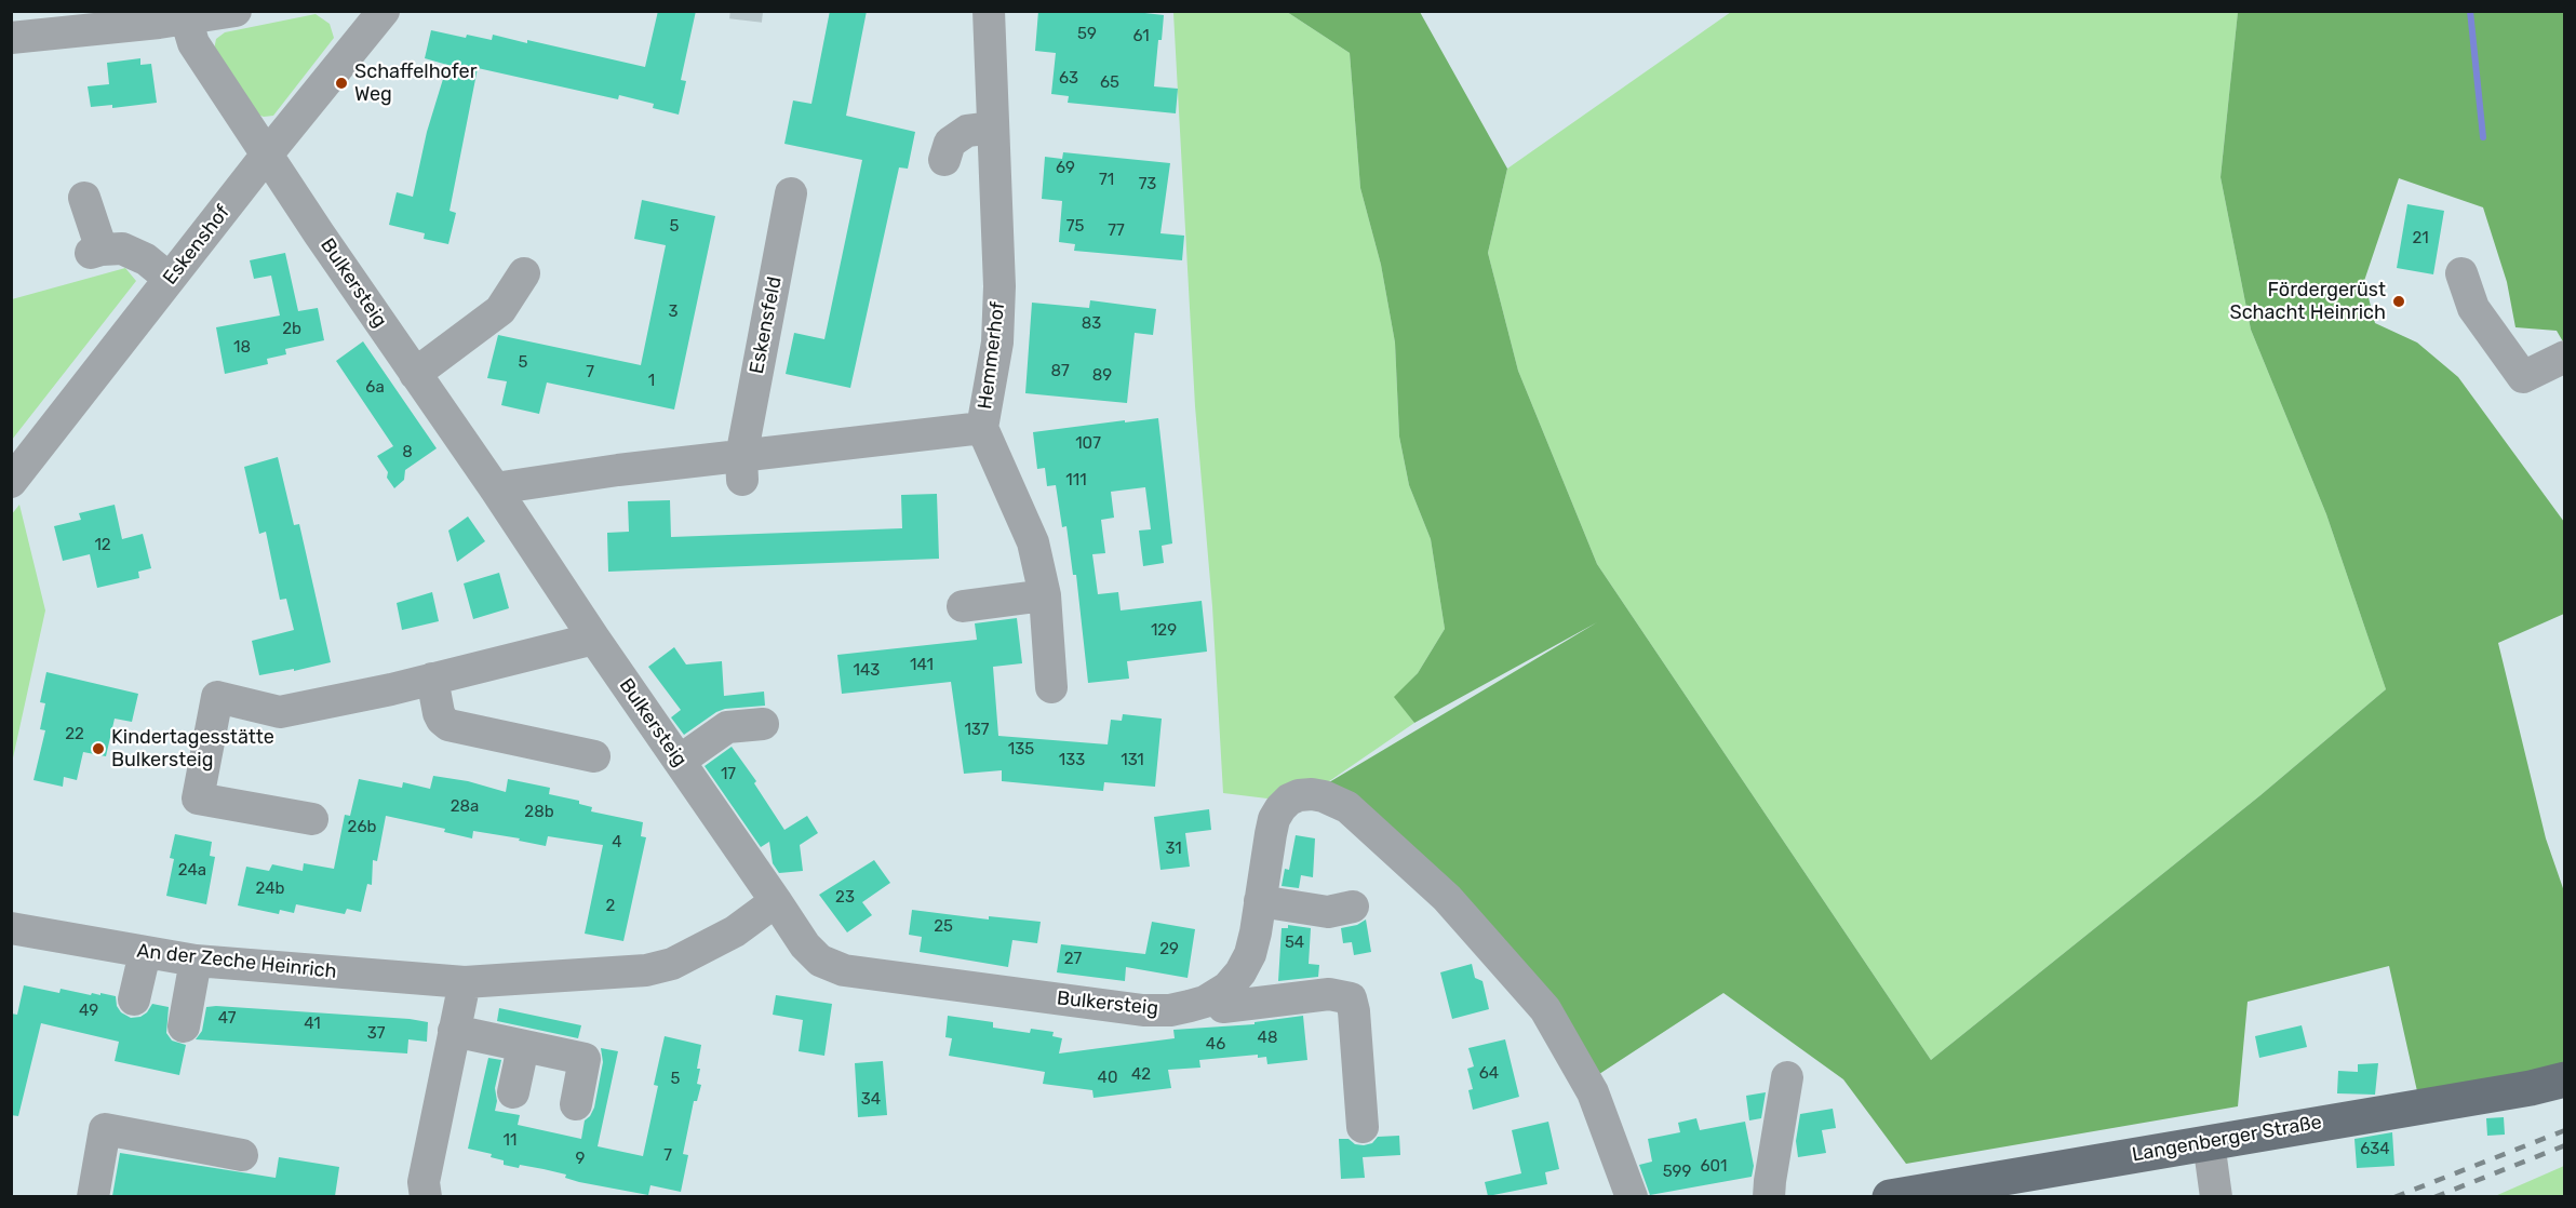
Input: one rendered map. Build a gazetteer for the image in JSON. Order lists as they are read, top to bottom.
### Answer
{
  "streets": {
    "main road": ["Langenberger Straße"],
    "street": [
      "Eskenshof",
      "Bulkersteig",
      "Eskensfeld",
      "Hemmerhof",
      "An der Zeche Heinrich"
    ]
  },
  "crossings": [
    ["Eskenshof", "Bulkersteig"],
    ["Bulkersteig", "An der Zeche Heinrich"]
  ],
  "places": ["Schaffelhofer Weg", "Fördergerüst Schacht Heinrich", "Kindertagesstätte Bulkersteig"],
  "house_numbers": [
    "59",
    "61",
    "63",
    "65",
    "69",
    "71",
    "73",
    "5",
    "75",
    "77",
    "21",
    "3",
    "83",
    "2b",
    "18",
    "5",
    "87",
    "7",
    "89",
    "1",
    "6a",
    "107",
    "8",
    "111",
    "12",
    "129",
    "141",
    "143",
    "137",
    "22",
    "135",
    "133",
    "131",
    "17",
    "28a",
    "28b",
    "26b",
    "4",
    "31",
    "24a",
    "24b",
    "23",
    "2",
    "25",
    "54",
    "29",
    "27",
    "49",
    "47",
    "41",
    "37",
    "48",
    "46",
    "64",
    "42",
    "40",
    "5",
    "34",
    "11",
    "634",
    "7",
    "9",
    "601",
    "599"
  ]
}
